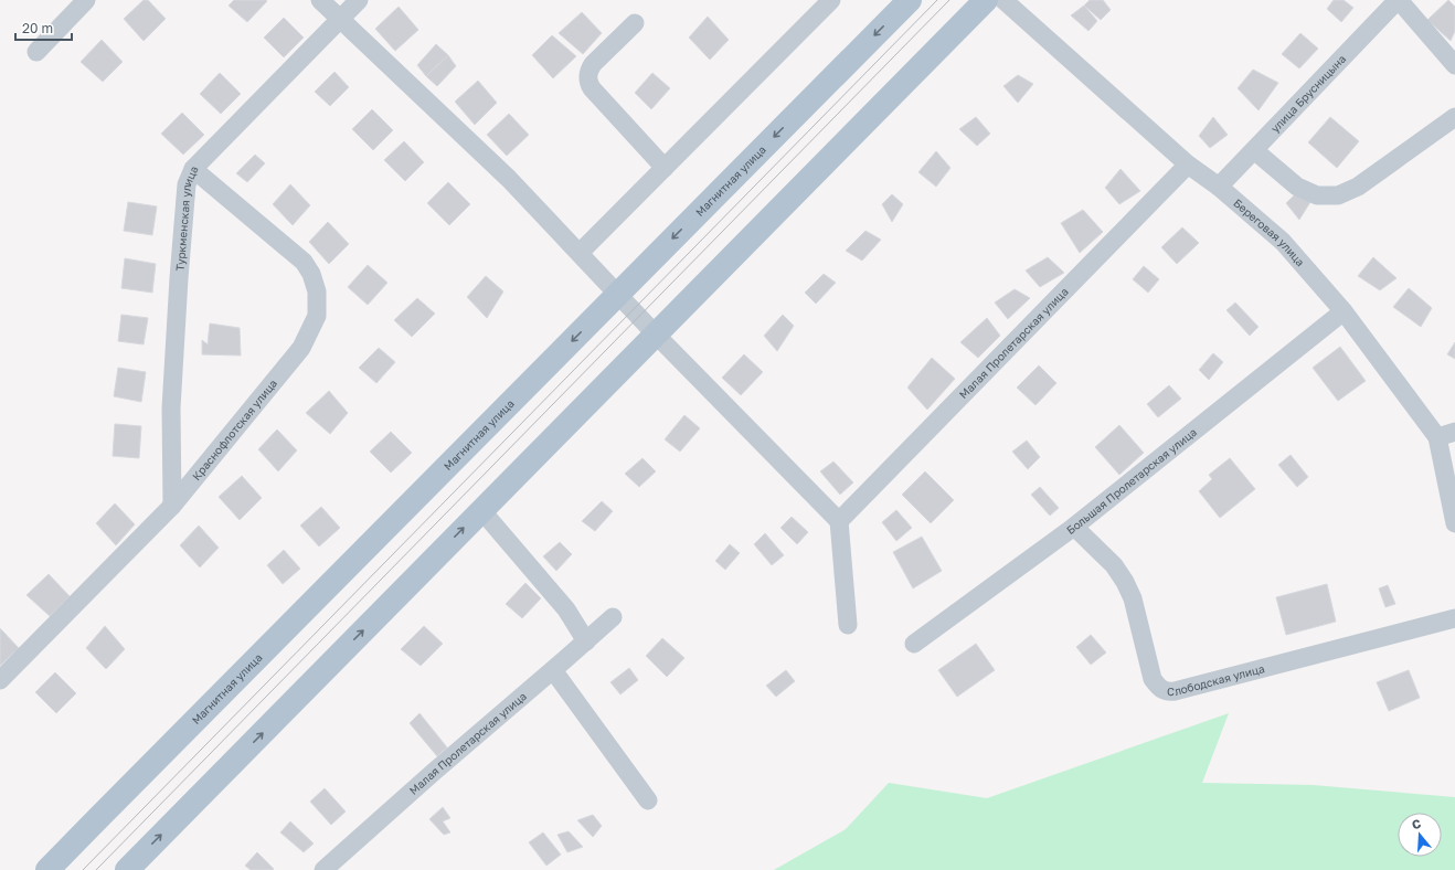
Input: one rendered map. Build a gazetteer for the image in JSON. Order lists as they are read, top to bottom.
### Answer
{
  "streets": {
    "main road": ["Магнитная улица"],
    "street": [
      "улица Брусницына",
      "Туркменская улица",
      "Береговая улица",
      "Малая Пролетарская улица",
      "Краснофлотская улица",
      "Большая Пролетарская улица",
      "Слободская улица"
    ]
  },
  "crossings": [
    ["улица Брусницына", "Береговая улица"],
    ["Туркменская улица", "Краснофлотская улица"],
    ["Береговая улица", "Малая Пролетарская улица"],
    ["Береговая улица", "Большая Пролетарская улица"],
    ["Большая Пролетарская улица", "Слободская улица"]
  ],
  "scale_bar": "20 m",
  "north": "top"
}
